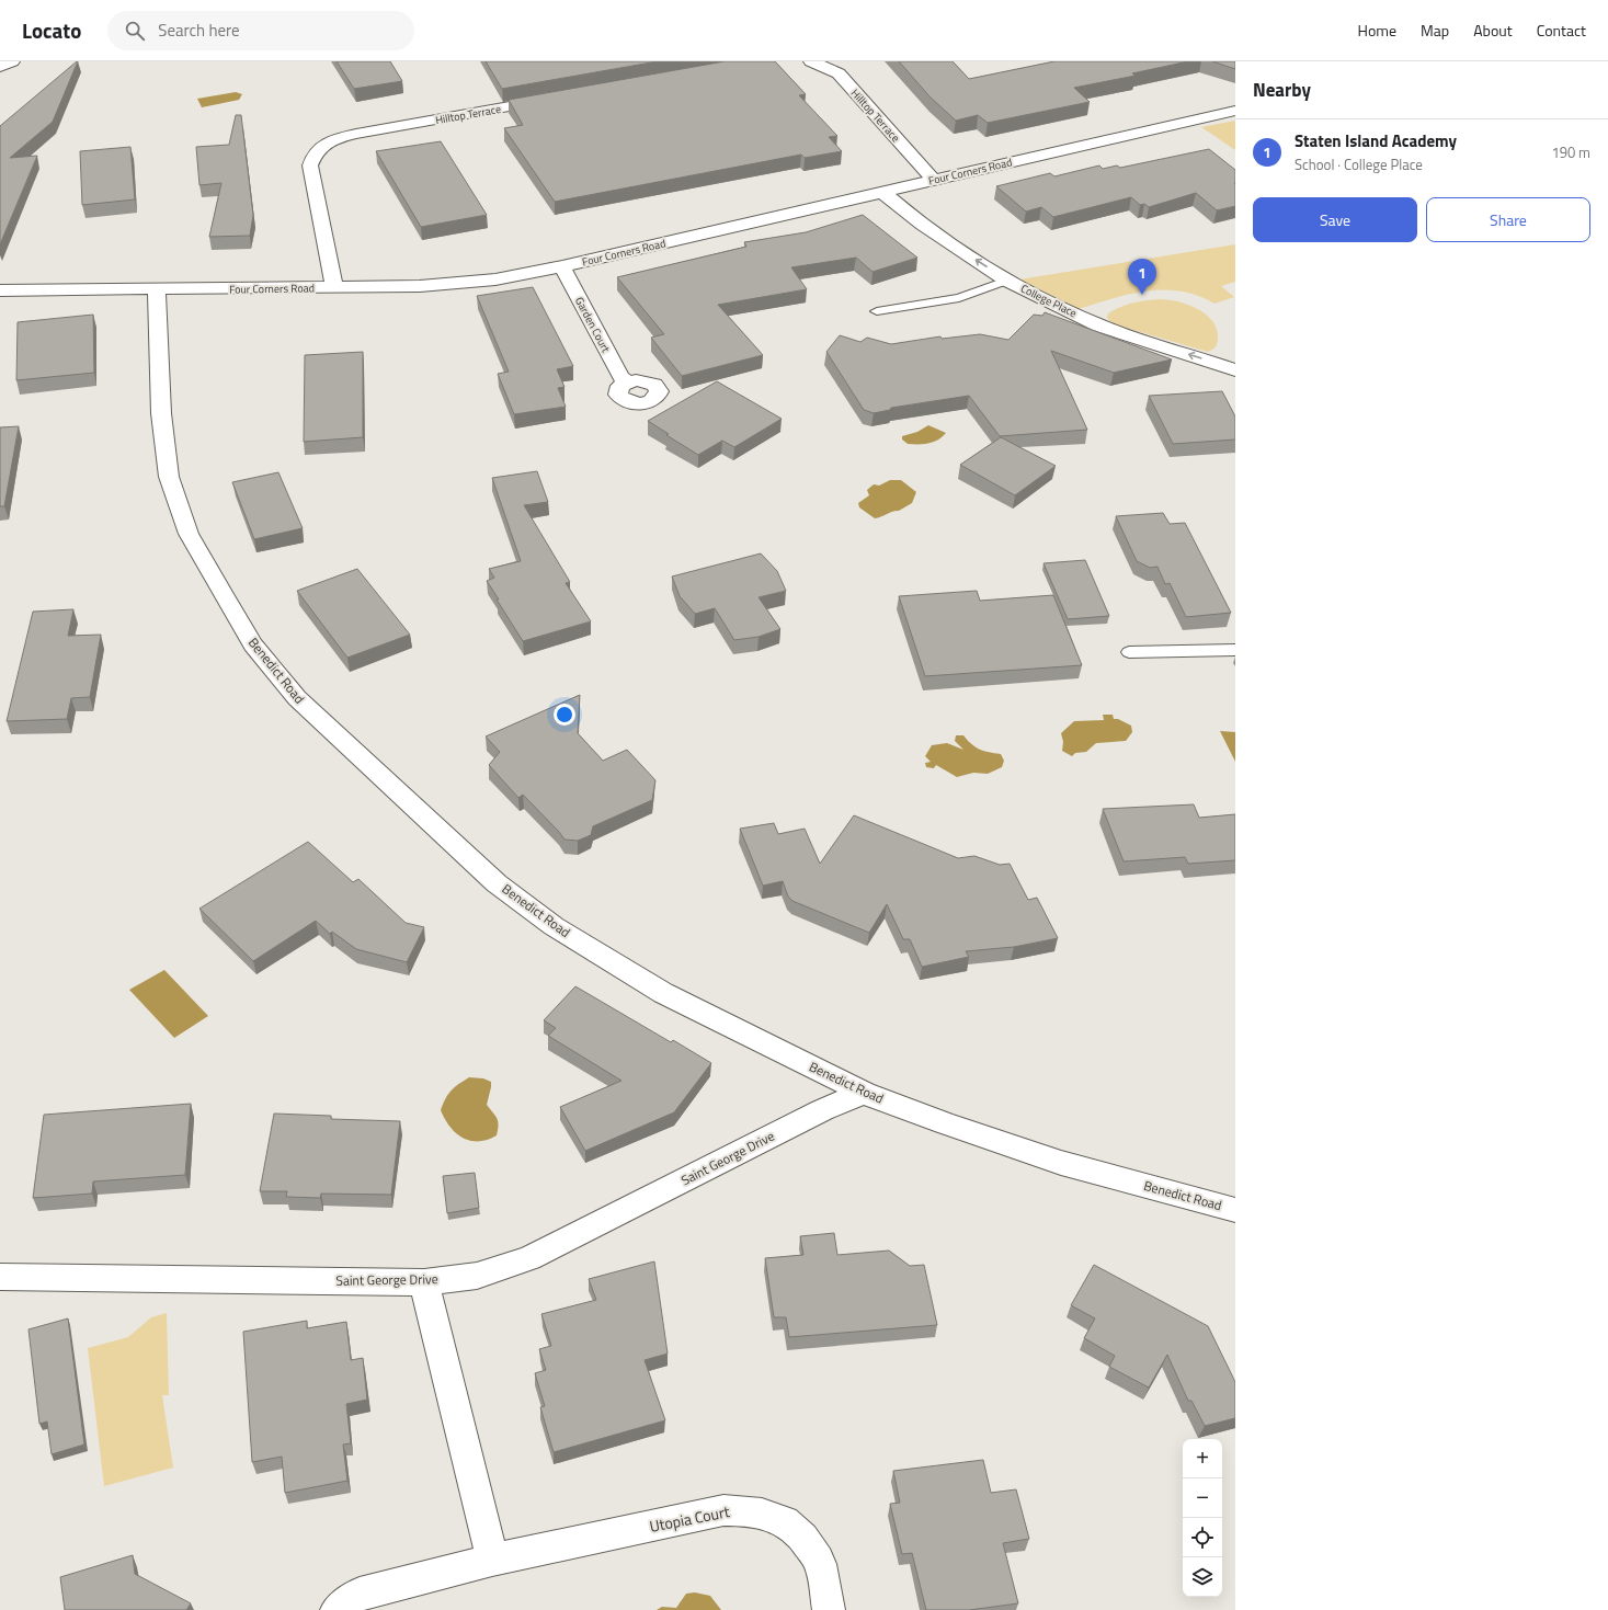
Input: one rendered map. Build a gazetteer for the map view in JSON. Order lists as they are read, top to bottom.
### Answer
{
  "streets": {
    "street": [
      "Hilltop Terrace",
      "Four Corners Road",
      "College Place",
      "Garden Court",
      "Benedict Road",
      "Saint George Drive",
      "Utopia Court"
    ]
  },
  "crossings": [
    ["Hilltop Terrace", "Four Corners Road"],
    ["Four Corners Road", "College Place"],
    ["Four Corners Road", "Garden Court"],
    ["Four Corners Road", "Benedict Road"],
    ["Benedict Road", "Saint George Drive"]
  ],
  "one_way": ["College Place"],
  "page": {
    "header": "Locato",
    "search": "Search here",
    "nav": [
      "Home",
      "Map",
      "About",
      "Contact"
    ],
    "heading": "Nearby",
    "list": [
      {
        "mark": "1",
        "name": "Staten Island Academy",
        "note": "School · College Place",
        "value": "190 m"
      }
    ],
    "buttons": ["Save", "Share"],
    "pins": "1",
    "map_buttons": ["+", "−"]
  }
}
